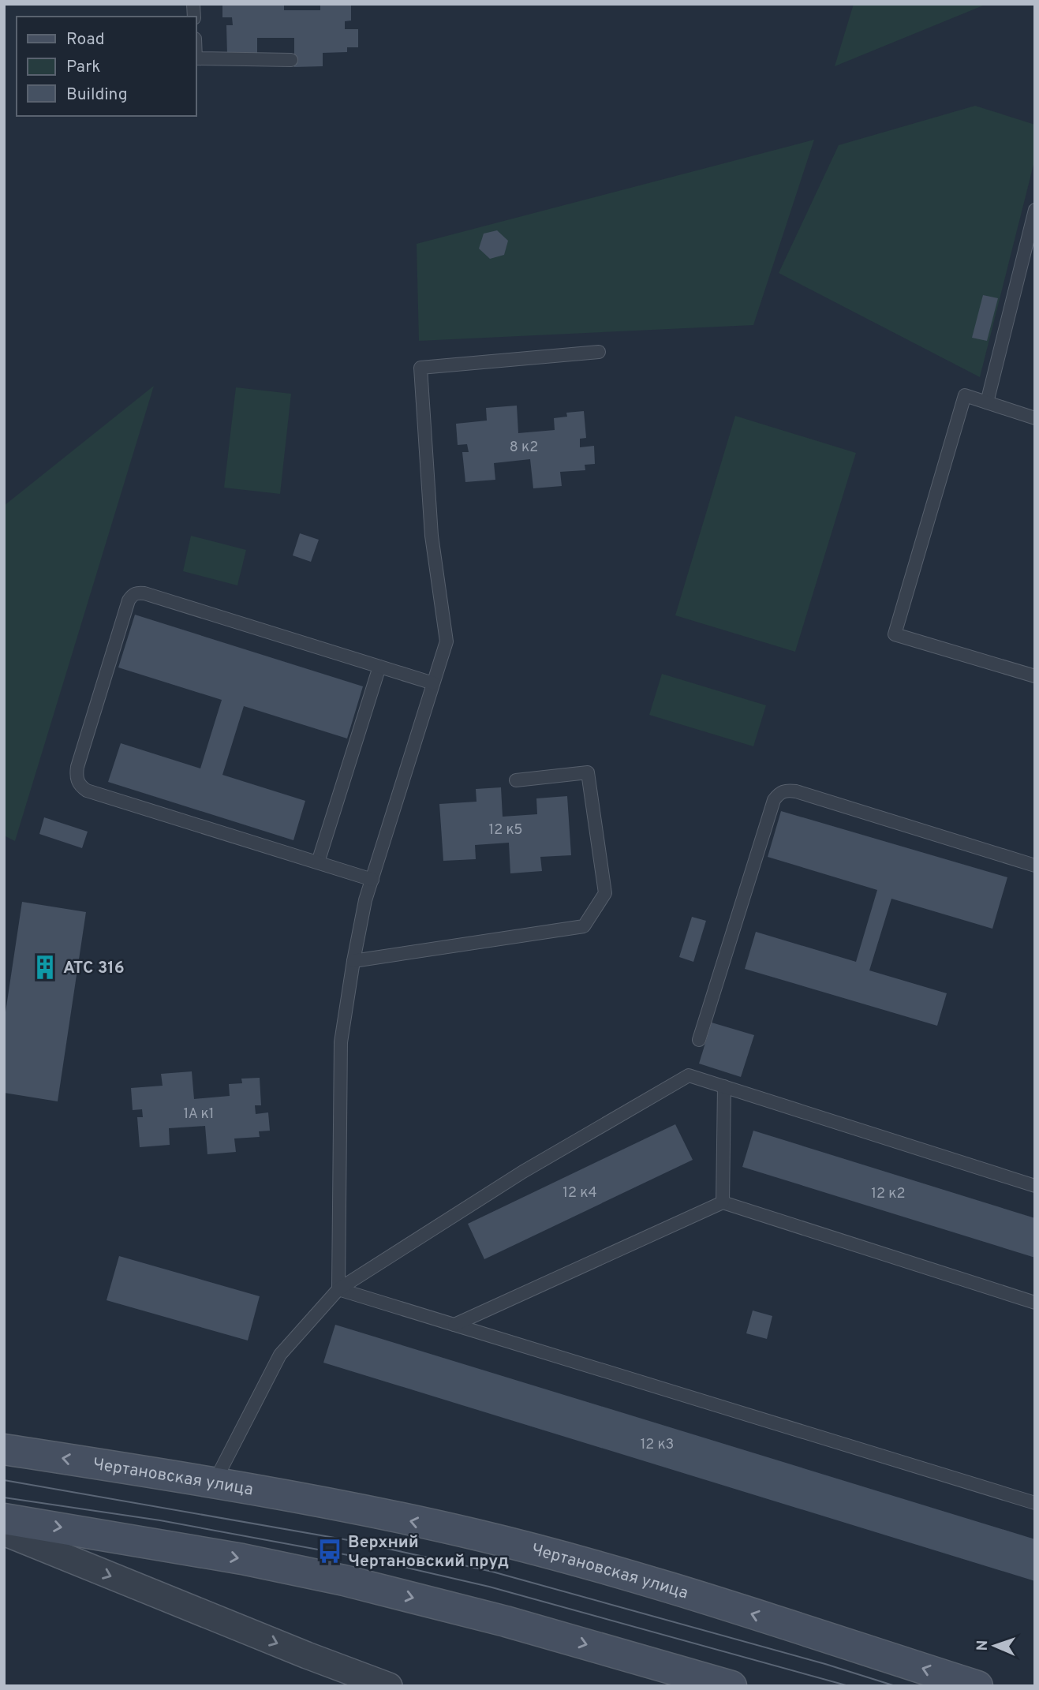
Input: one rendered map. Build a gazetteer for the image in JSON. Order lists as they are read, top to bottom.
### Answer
{
  "streets": {
    "main road": ["Чертановская улица"]
  },
  "places": {
    "building": ["АТС 316"],
    "bus stop": ["Верхний Чертановский пруд"]
  },
  "house_numbers": [
    "8 к2",
    "12 к5",
    "1А к1",
    "12 к4",
    "12 к2",
    "12 к3"
  ],
  "legend": ["Road", "Park", "Building"],
  "north": "left"
}
